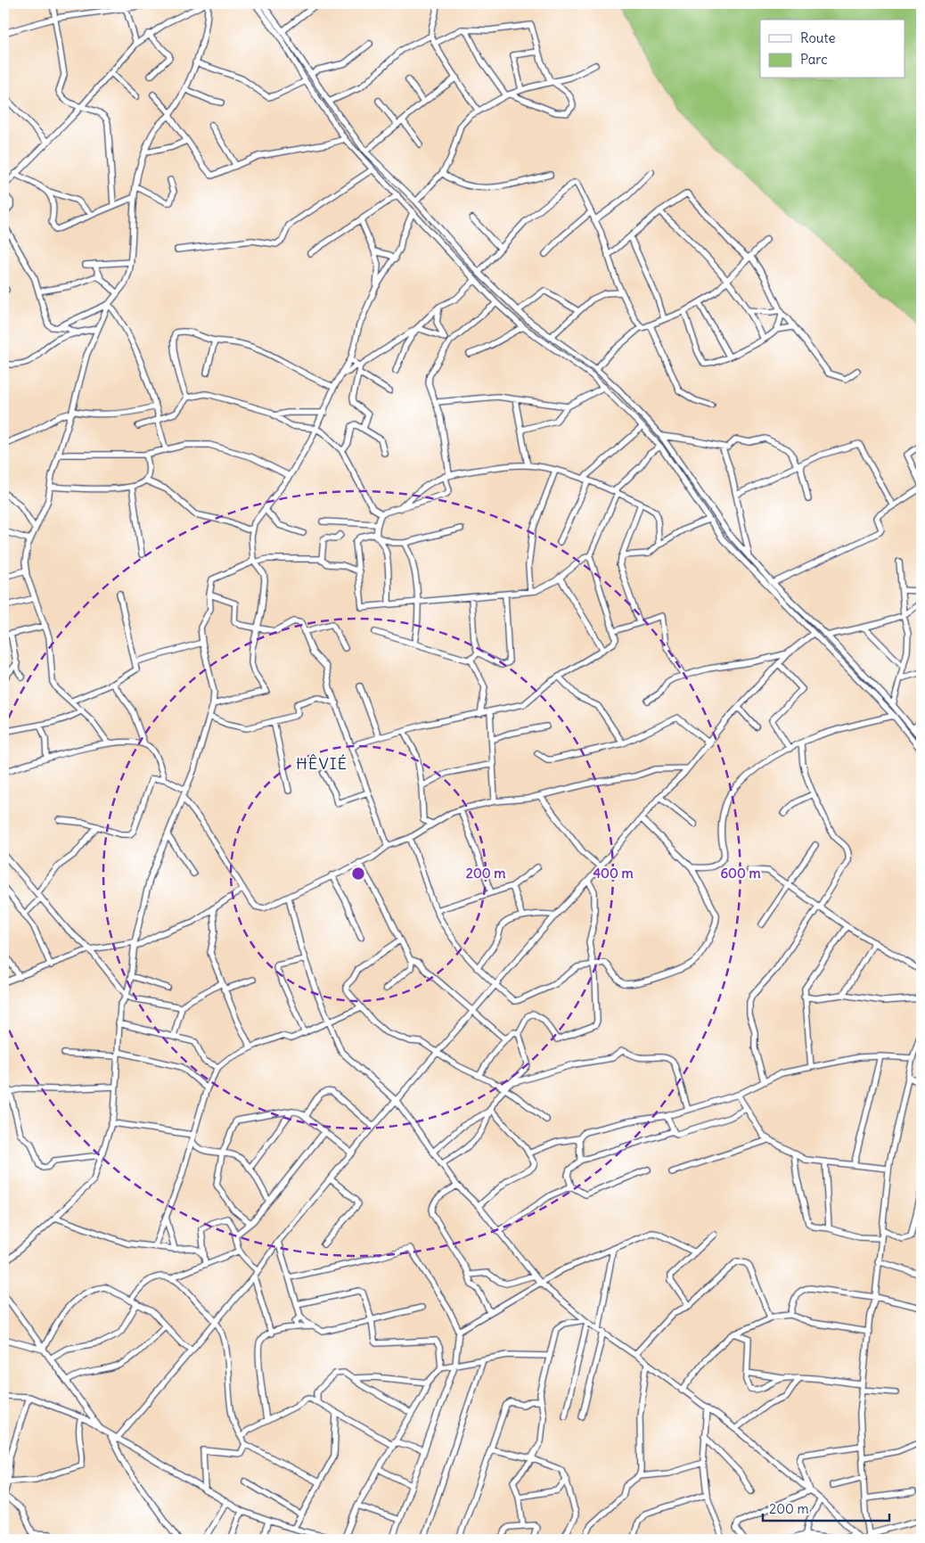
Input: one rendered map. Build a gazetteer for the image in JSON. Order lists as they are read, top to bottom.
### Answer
{
  "districts": ["HÊVIÉ"],
  "legend": ["Route", "Parc"],
  "scale_bar": "200 m",
  "rings": ["200 m", "400 m", "600 m"]
}
